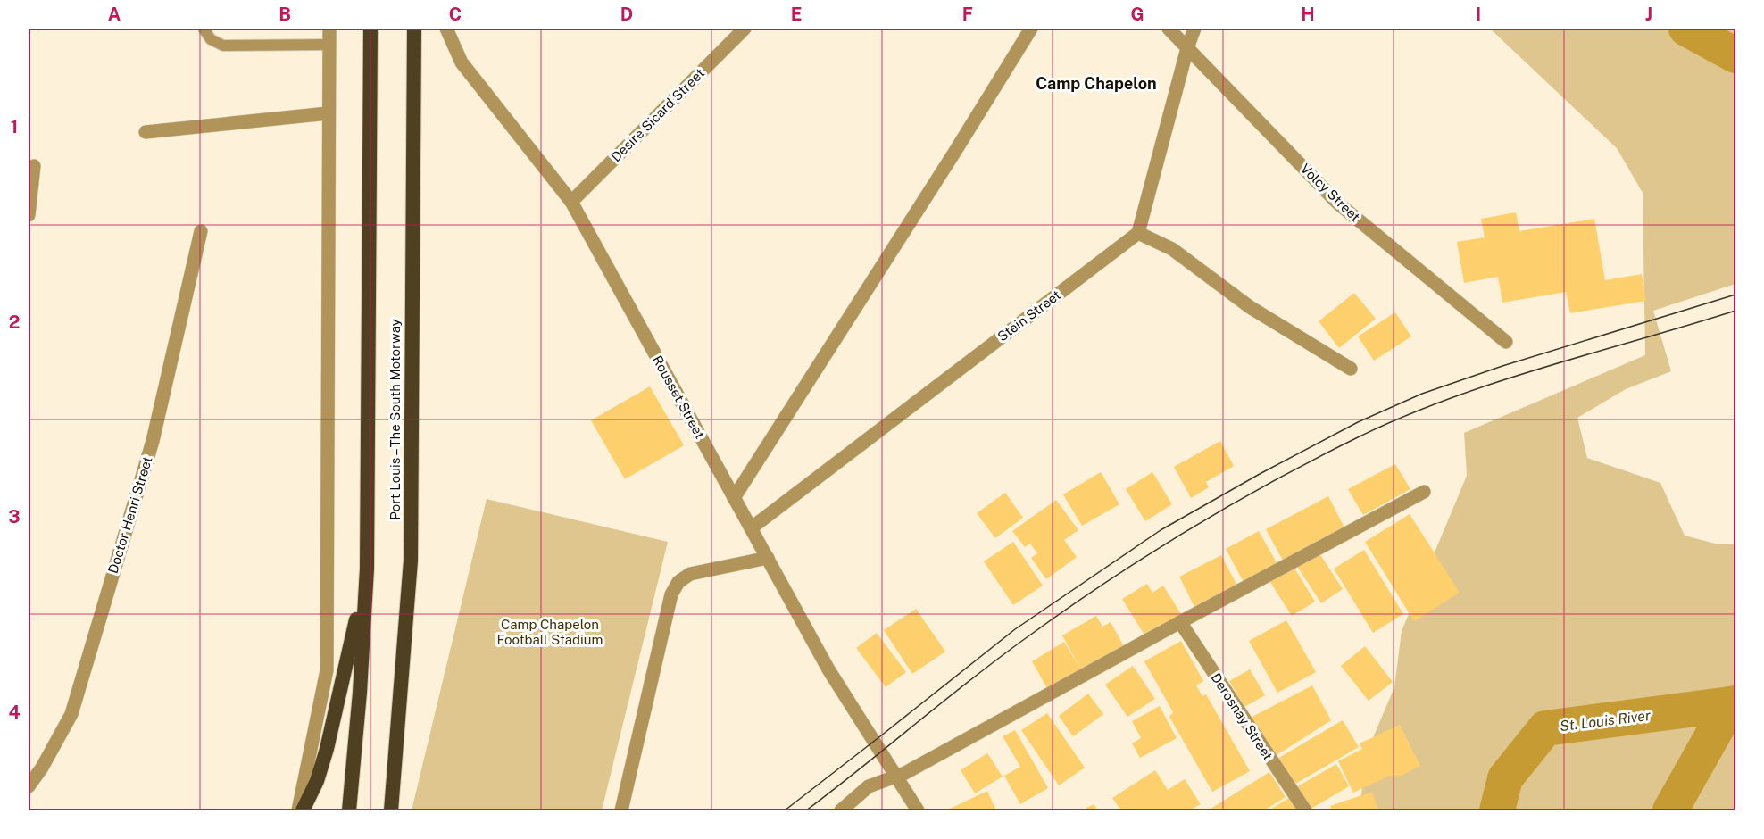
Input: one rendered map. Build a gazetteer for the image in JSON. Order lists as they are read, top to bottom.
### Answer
{
  "streets": {
    "highway": ["Port Louis – The South Motorway"],
    "street": [
      "Desire Sicard Street",
      "Volcy Street",
      "Stein Street",
      "Rousset Street",
      "Doctor Henri Street",
      "Derosnay Street"
    ]
  },
  "crossings": [
    ["Desire Sicard Street", "Rousset Street"],
    ["Stein Street", "Rousset Street"]
  ],
  "districts": ["Camp Chapelon"],
  "water": ["St. Louis River"],
  "parks": ["Camp Chapelon Football Stadium"],
  "grid": {
    "columns": [
      "A",
      "B",
      "C",
      "D",
      "E",
      "F",
      "G",
      "H",
      "I",
      "J"
    ],
    "rows": [
      "1",
      "2",
      "3",
      "4"
    ]
  }
}
